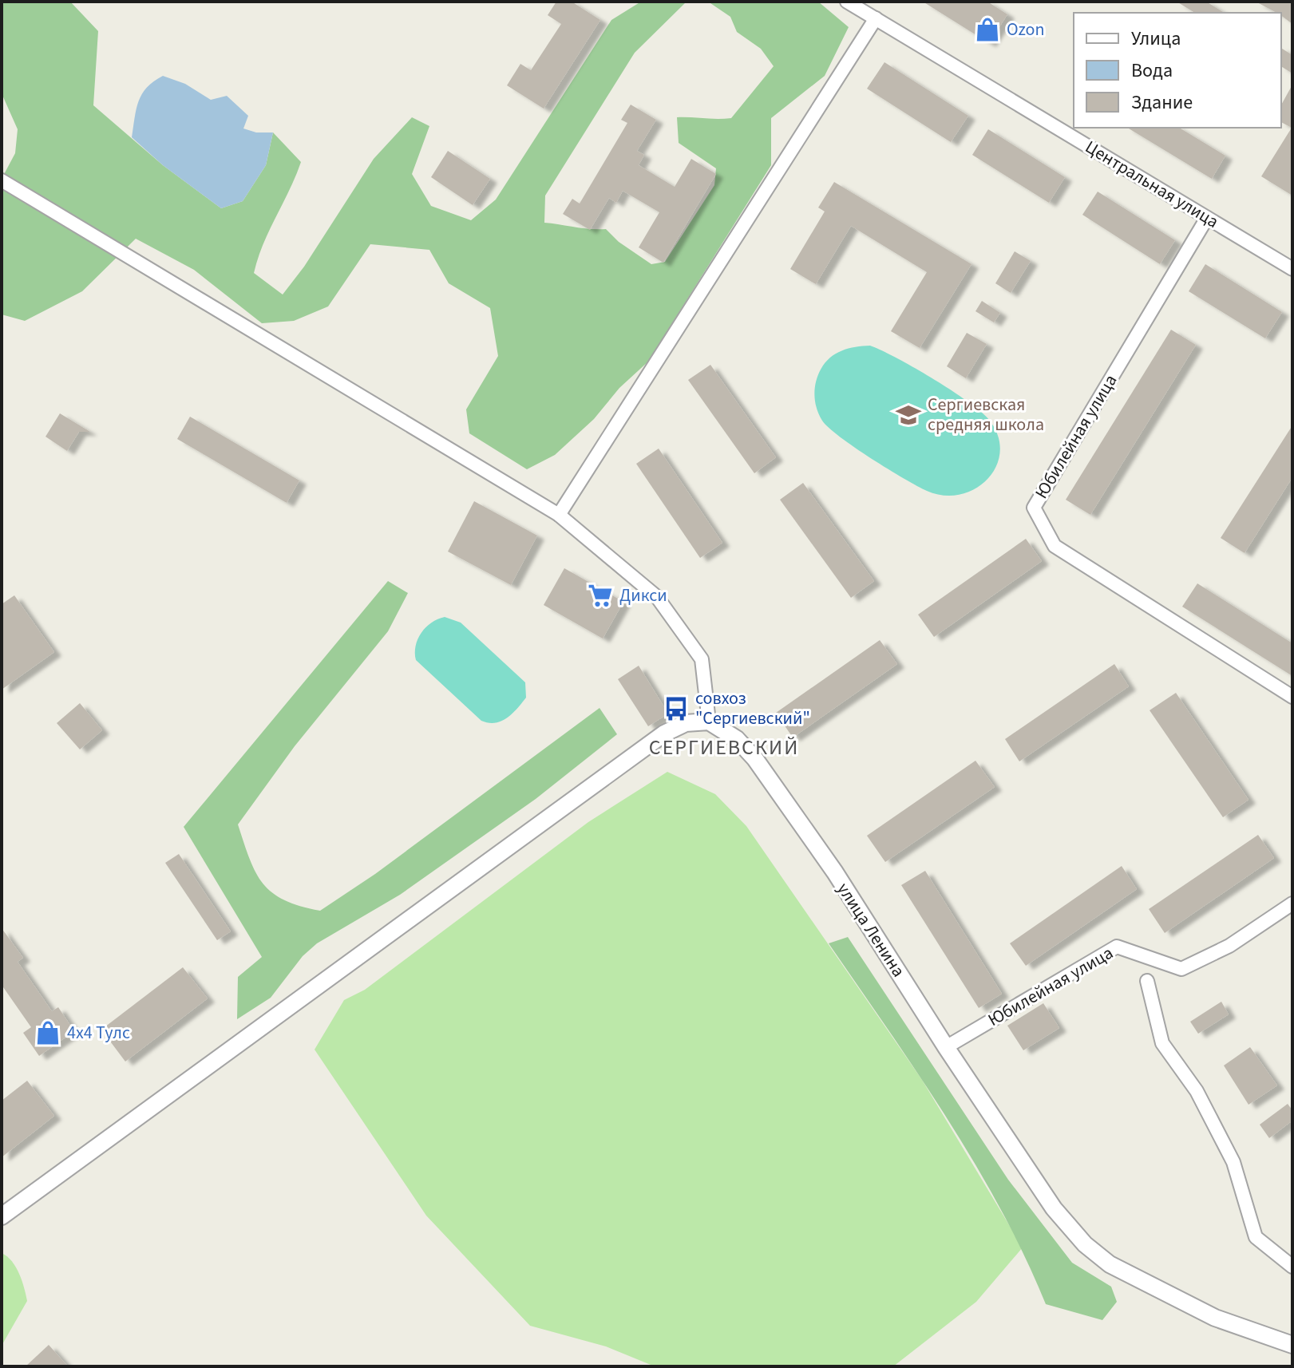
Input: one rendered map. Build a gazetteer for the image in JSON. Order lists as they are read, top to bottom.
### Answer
{
  "streets": {
    "street": ["Центральная улица", "Юбилейная улица", "улица Ленина"]
  },
  "crossings": [
    ["Центральная улица", "Юбилейная улица"],
    ["Юбилейная улица", "улица Ленина"]
  ],
  "districts": ["СЕРГИЕВСКИЙ"],
  "places": {
    "shop": ["Ozon", "4x4 Тулс"],
    "school or university": ["Сергиевская средняя школа"],
    "supermarket": ["Дикси"],
    "bus stop": ["совхоз \"Сергиевский\""]
  },
  "legend": ["Улица", "Вода", "Здание"]
}
